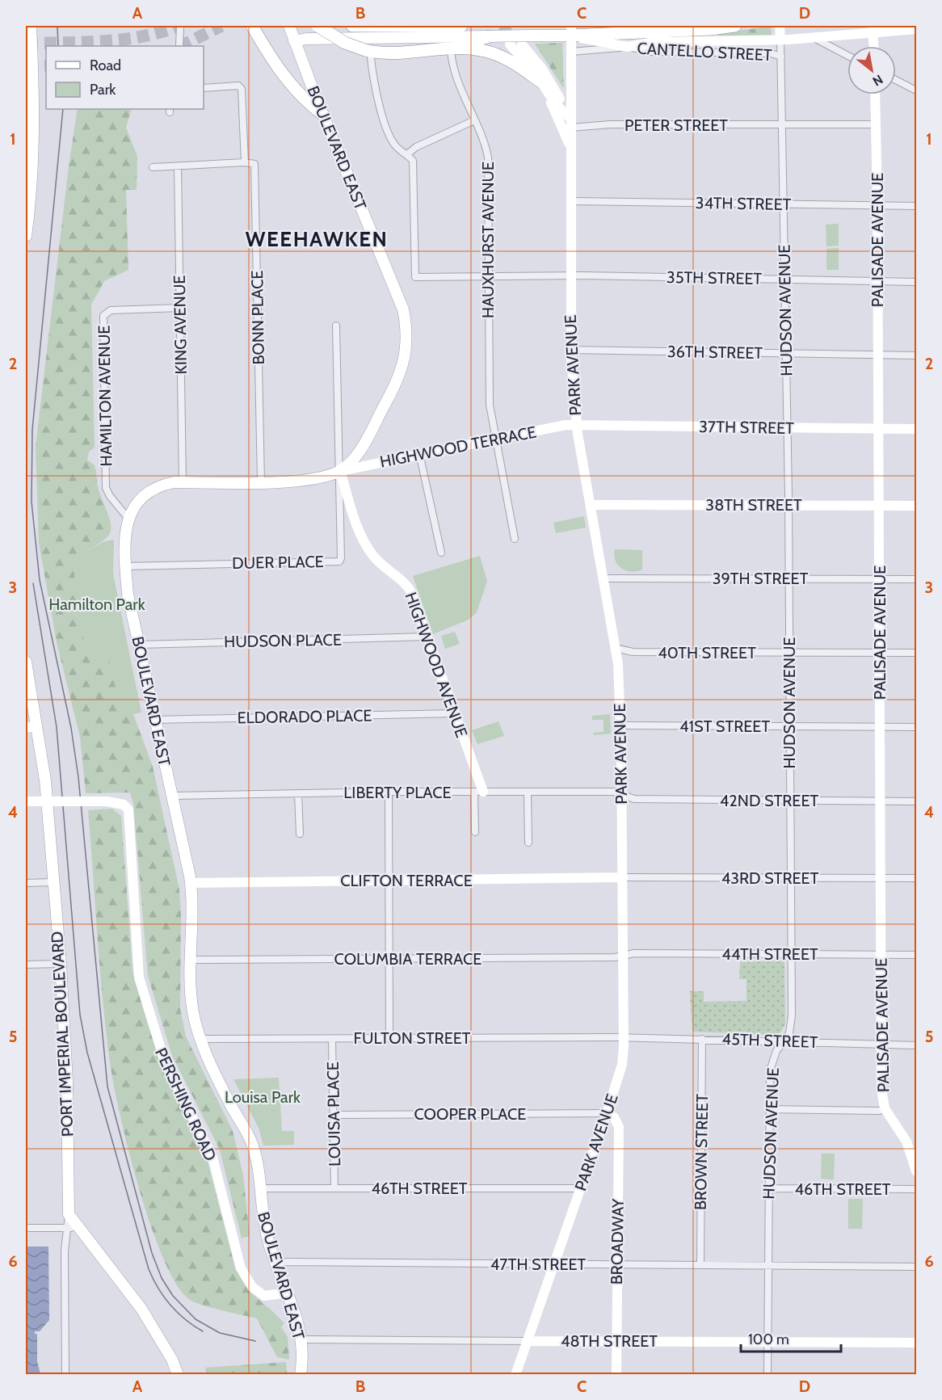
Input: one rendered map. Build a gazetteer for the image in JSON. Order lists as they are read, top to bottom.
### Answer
{
  "streets": {
    "main road": ["BOULEVARD EAST", "PORT IMPERIAL BOULEVARD"],
    "street": [
      "CANTELLO STREET",
      "PETER STREET",
      "34TH STREET",
      "HAUXHURST AVENUE",
      "PALISADE AVENUE",
      "35TH STREET",
      "HUDSON AVENUE",
      "BONN PLACE",
      "KING AVENUE",
      "36TH STREET",
      "PARK AVENUE",
      "HAMILTON AVENUE",
      "37TH STREET",
      "HIGHWOOD TERRACE",
      "38TH STREET",
      "DUER PLACE",
      "39TH STREET",
      "HUDSON PLACE",
      "40TH STREET",
      "HIGHWOOD AVENUE",
      "ELDORADO PLACE",
      "41ST STREET",
      "LIBERTY PLACE",
      "42ND STREET",
      "43RD STREET",
      "CLIFTON TERRACE",
      "44TH STREET",
      "COLUMBIA TERRACE",
      "FULTON STREET",
      "45TH STREET",
      "PERSHING ROAD",
      "LOUISA PLACE",
      "COOPER PLACE",
      "BROWN STREET",
      "46TH STREET",
      "BROADWAY",
      "47TH STREET",
      "48TH STREET"
    ]
  },
  "crossings": [
    ["CANTELLO STREET", "HUDSON AVENUE"],
    ["CANTELLO STREET", "PARK AVENUE"],
    ["PETER STREET", "PALISADE AVENUE"],
    ["PETER STREET", "HUDSON AVENUE"],
    ["PETER STREET", "PARK AVENUE"],
    ["BOULEVARD EAST", "HAMILTON AVENUE"],
    ["BOULEVARD EAST", "HIGHWOOD TERRACE"],
    ["BOULEVARD EAST", "DUER PLACE"],
    ["BOULEVARD EAST", "HUDSON PLACE"],
    ["BOULEVARD EAST", "HIGHWOOD AVENUE"],
    ["BOULEVARD EAST", "ELDORADO PLACE"],
    ["BOULEVARD EAST", "LIBERTY PLACE"],
    ["BOULEVARD EAST", "CLIFTON TERRACE"],
    ["BOULEVARD EAST", "COLUMBIA TERRACE"],
    ["BOULEVARD EAST", "FULTON STREET"],
    ["BOULEVARD EAST", "PERSHING ROAD"],
    ["BOULEVARD EAST", "46TH STREET"],
    ["BOULEVARD EAST", "47TH STREET"],
    ["BOULEVARD EAST", "48TH STREET"],
    ["34TH STREET", "PALISADE AVENUE"],
    ["34TH STREET", "HUDSON AVENUE"],
    ["34TH STREET", "PARK AVENUE"],
    ["HAUXHURST AVENUE", "35TH STREET"],
    ["HAUXHURST AVENUE", "HIGHWOOD TERRACE"],
    ["PALISADE AVENUE", "35TH STREET"],
    ["PALISADE AVENUE", "36TH STREET"],
    ["PALISADE AVENUE", "37TH STREET"],
    ["PALISADE AVENUE", "38TH STREET"],
    ["PALISADE AVENUE", "39TH STREET"],
    ["PALISADE AVENUE", "40TH STREET"],
    ["PALISADE AVENUE", "41ST STREET"],
    ["PALISADE AVENUE", "42ND STREET"],
    ["PALISADE AVENUE", "43RD STREET"],
    ["PALISADE AVENUE", "44TH STREET"],
    ["PALISADE AVENUE", "45TH STREET"],
    ["35TH STREET", "HUDSON AVENUE"],
    ["35TH STREET", "PARK AVENUE"],
    ["HUDSON AVENUE", "36TH STREET"],
    ["HUDSON AVENUE", "37TH STREET"],
    ["HUDSON AVENUE", "38TH STREET"],
    ["HUDSON AVENUE", "39TH STREET"],
    ["HUDSON AVENUE", "40TH STREET"],
    ["HUDSON AVENUE", "41ST STREET"],
    ["HUDSON AVENUE", "42ND STREET"],
    ["HUDSON AVENUE", "43RD STREET"],
    ["HUDSON AVENUE", "44TH STREET"],
    ["HUDSON AVENUE", "45TH STREET"],
    ["HUDSON AVENUE", "46TH STREET"],
    ["HUDSON AVENUE", "47TH STREET"],
    ["HUDSON AVENUE", "48TH STREET"],
    ["KING AVENUE", "HAMILTON AVENUE"],
    ["36TH STREET", "PARK AVENUE"],
    ["PARK AVENUE", "37TH STREET"],
    ["PARK AVENUE", "HIGHWOOD TERRACE"],
    ["PARK AVENUE", "38TH STREET"],
    ["PARK AVENUE", "39TH STREET"],
    ["PARK AVENUE", "40TH STREET"],
    ["PARK AVENUE", "41ST STREET"],
    ["PARK AVENUE", "LIBERTY PLACE"],
    ["PARK AVENUE", "42ND STREET"],
    ["PARK AVENUE", "43RD STREET"],
    ["PARK AVENUE", "CLIFTON TERRACE"],
    ["PARK AVENUE", "44TH STREET"],
    ["PARK AVENUE", "COLUMBIA TERRACE"],
    ["PARK AVENUE", "FULTON STREET"],
    ["PARK AVENUE", "45TH STREET"],
    ["PARK AVENUE", "COOPER PLACE"],
    ["PARK AVENUE", "46TH STREET"],
    ["PARK AVENUE", "BROADWAY"],
    ["PARK AVENUE", "47TH STREET"],
    ["PARK AVENUE", "48TH STREET"],
    ["37TH STREET", "HIGHWOOD TERRACE"],
    ["HIGHWOOD TERRACE", "DUER PLACE"],
    ["HIGHWOOD TERRACE", "HIGHWOOD AVENUE"],
    ["DUER PLACE", "HIGHWOOD AVENUE"],
    ["HUDSON PLACE", "HIGHWOOD AVENUE"],
    ["HIGHWOOD AVENUE", "ELDORADO PLACE"],
    ["HIGHWOOD AVENUE", "LIBERTY PLACE"],
    ["LIBERTY PLACE", "42ND STREET"],
    ["43RD STREET", "CLIFTON TERRACE"],
    ["44TH STREET", "COLUMBIA TERRACE"],
    ["FULTON STREET", "45TH STREET"],
    ["FULTON STREET", "LOUISA PLACE"],
    ["45TH STREET", "BROWN STREET"],
    ["LOUISA PLACE", "COOPER PLACE"],
    ["LOUISA PLACE", "46TH STREET"],
    ["COOPER PLACE", "BROADWAY"],
    ["BROWN STREET", "47TH STREET"],
    ["BROADWAY", "47TH STREET"],
    ["BROADWAY", "48TH STREET"]
  ],
  "districts": ["WEEHAWKEN"],
  "parks": ["Hamilton Park", "Louisa Park"],
  "legend": ["Road", "Park"],
  "scale_bar": "100 m",
  "north": "bottom right",
  "grid": {
    "columns": [
      "A",
      "B",
      "C",
      "D"
    ],
    "rows": [
      "1",
      "2",
      "3",
      "4",
      "5",
      "6"
    ]
  }
}
